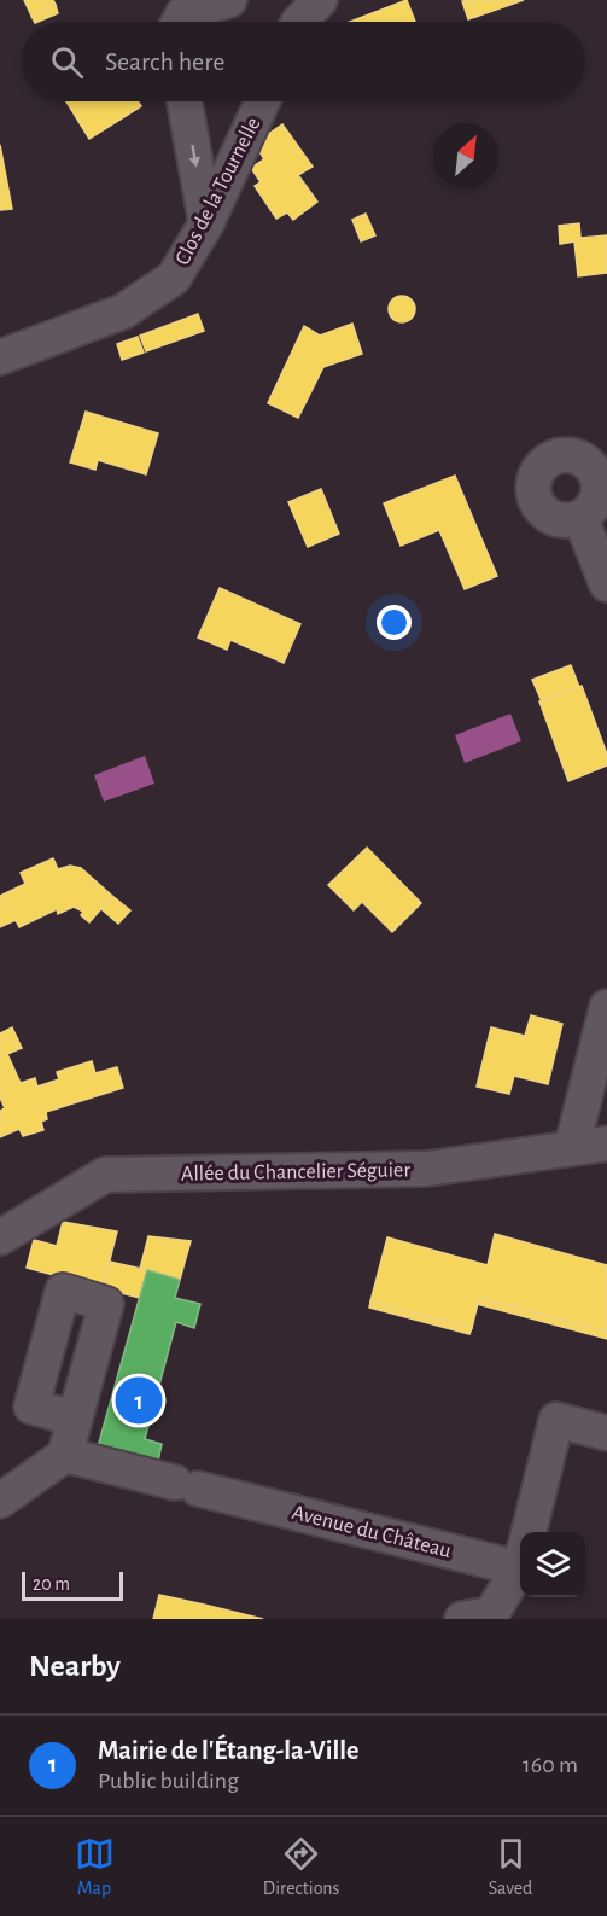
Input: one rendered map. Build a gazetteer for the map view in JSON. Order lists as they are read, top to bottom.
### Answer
{
  "streets": {
    "street": ["Clos de la Tournelle", "Allée du Chancelier Séguier", "Avenue du Château"]
  },
  "scale_bar": "20 m",
  "north": "top right",
  "page": {
    "search": "Search here",
    "pins": "1",
    "scale": "20 m",
    "heading": "Nearby",
    "list": [
      {
        "mark": "1",
        "name": "Mairie de l'Étang-la-Ville",
        "note": "Public building",
        "value": "160 m"
      }
    ],
    "nav": ["Map", "Directions", "Saved"]
  }
}
